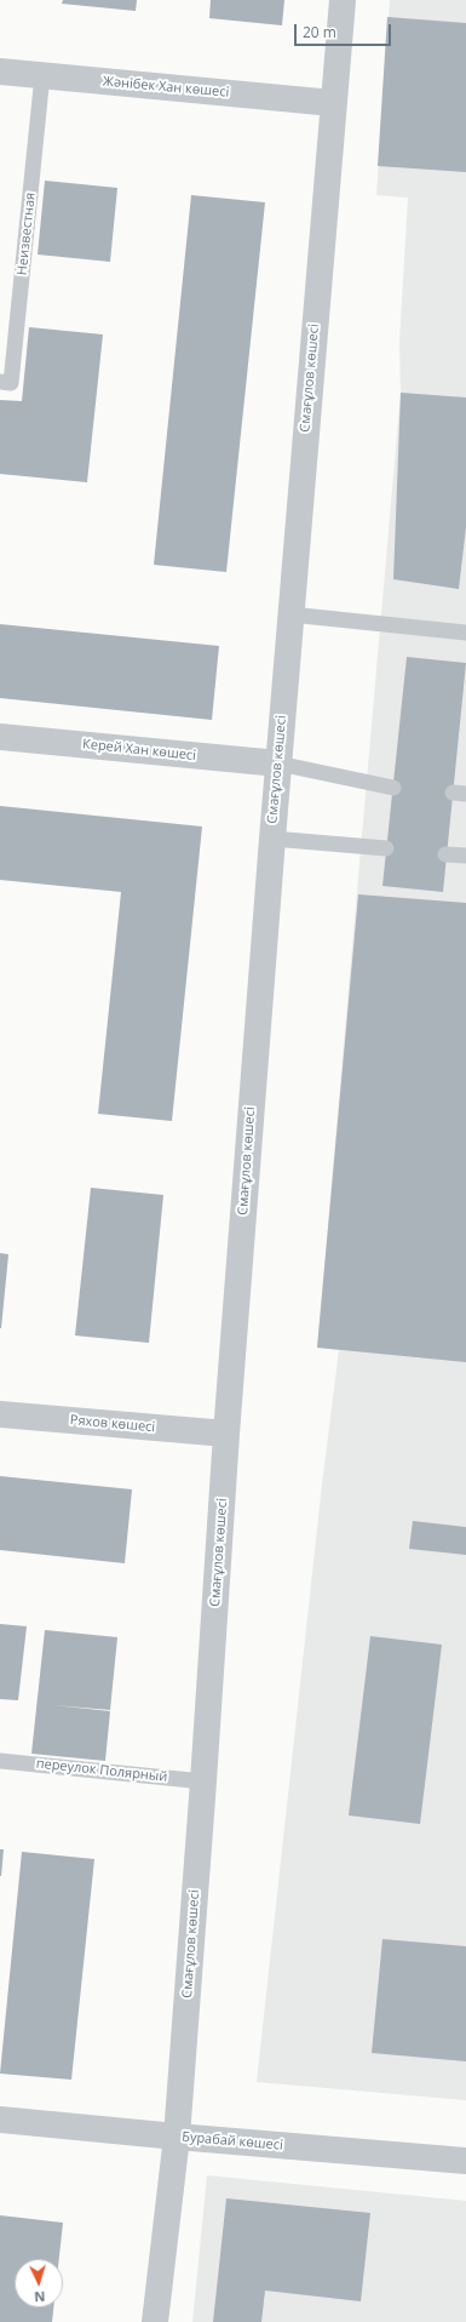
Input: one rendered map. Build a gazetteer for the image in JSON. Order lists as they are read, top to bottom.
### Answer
{
  "streets": {
    "street": [
      "Жәнібек Хан көшесі",
      "Смағұлов көшесі",
      "Керей Хан көшесі",
      "Ряхов көшесі",
      "Бурабай көшесі"
    ],
    "lane": ["Неизвестная", "переулок Полярный"]
  },
  "crossings": [
    ["Жәнібек Хан көшесі", "Неизвестная"],
    ["Жәнібек Хан көшесі", "Смағұлов көшесі"],
    ["Смағұлов көшесі", "Керей Хан көшесі"],
    ["Смағұлов көшесі", "Ряхов көшесі"],
    ["Смағұлов көшесі", "переулок Полярный"],
    ["Смағұлов көшесі", "Бурабай көшесі"]
  ],
  "scale_bar": "20 m",
  "north": "bottom"
}
